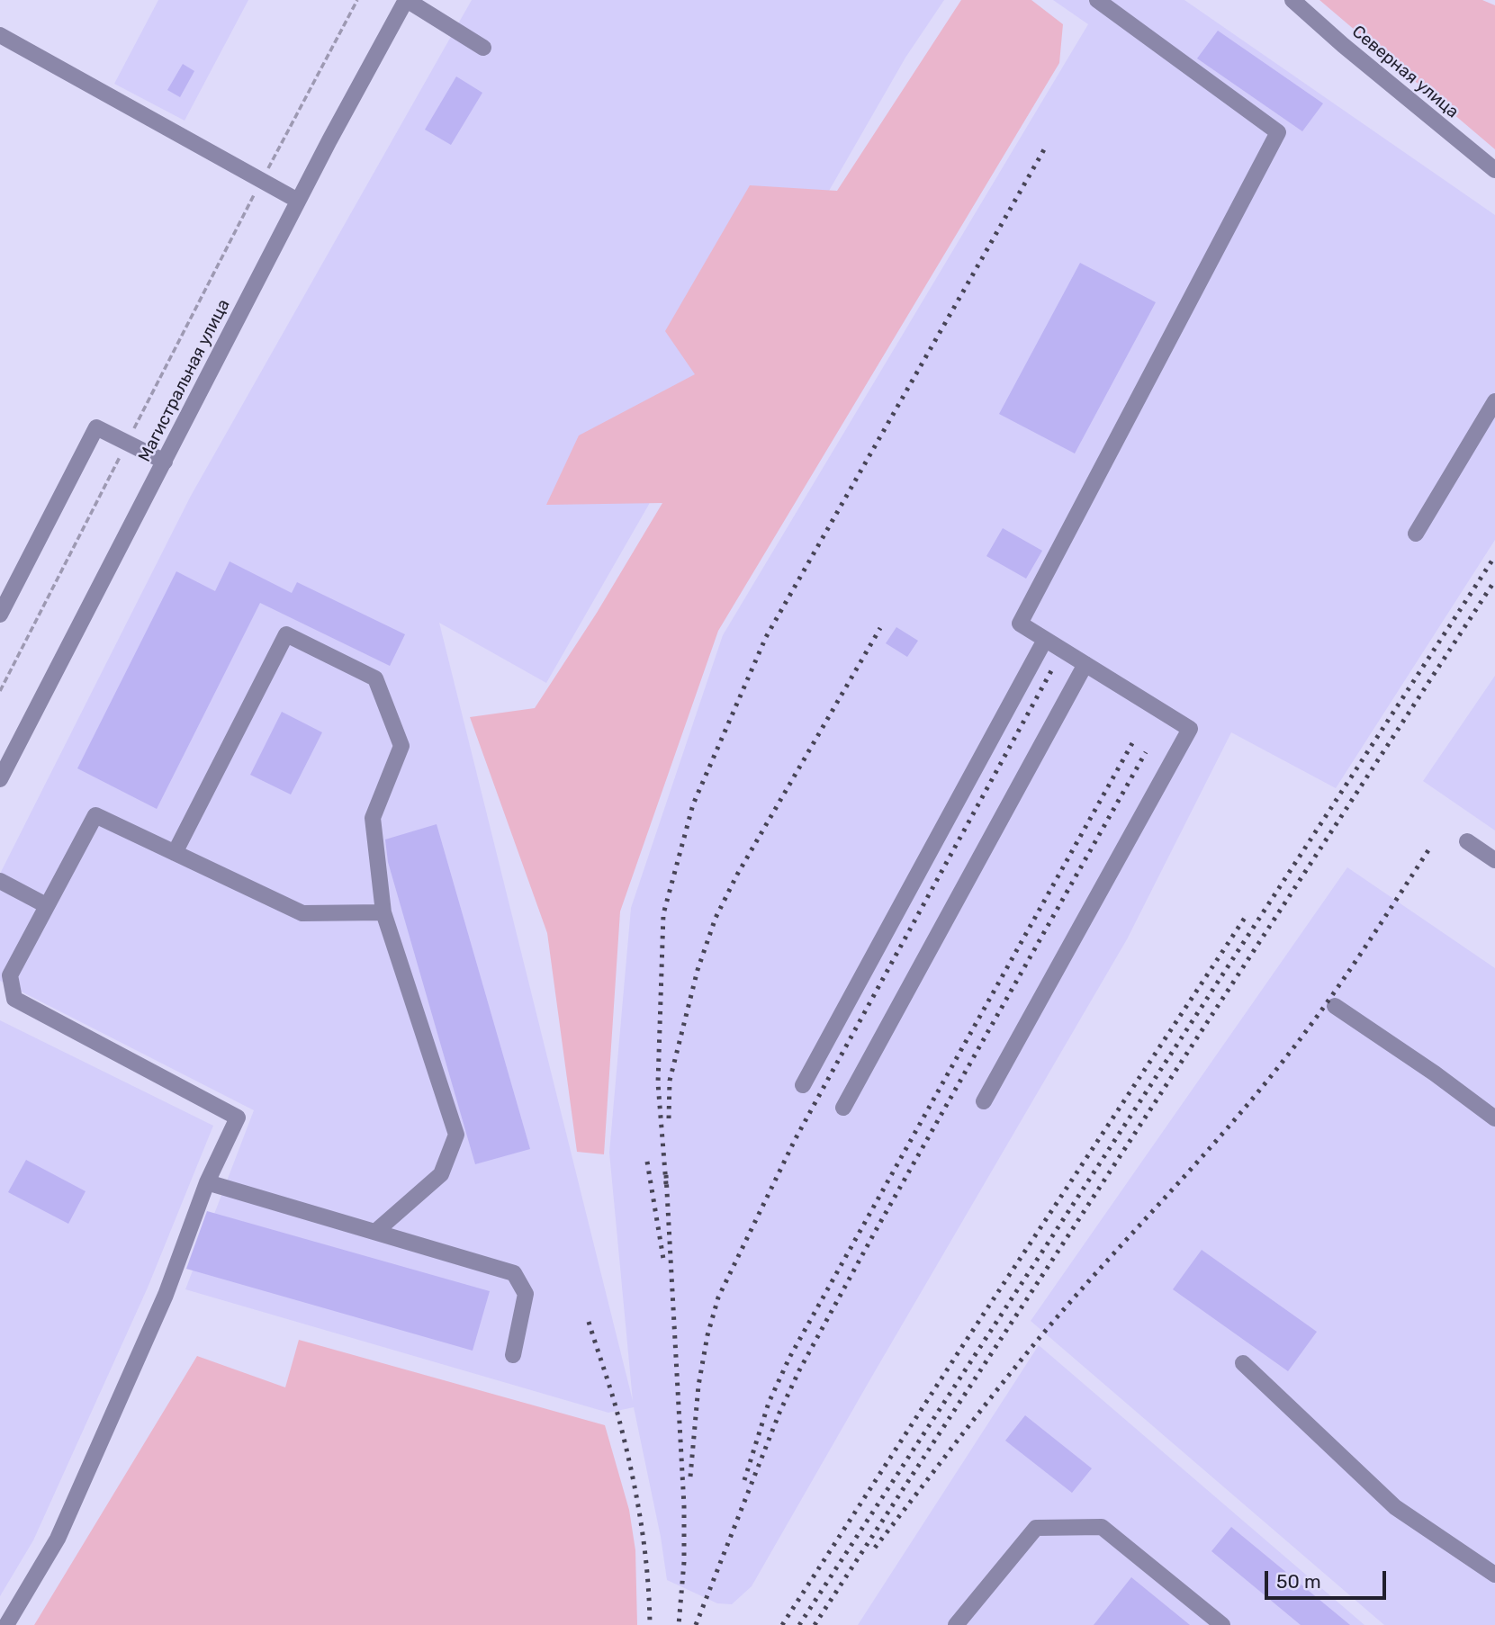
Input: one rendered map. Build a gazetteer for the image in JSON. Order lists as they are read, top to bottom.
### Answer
{
  "streets": {
    "street": ["Северная улица", "Магистральная улица"]
  },
  "scale_bar": "50 m"
}
